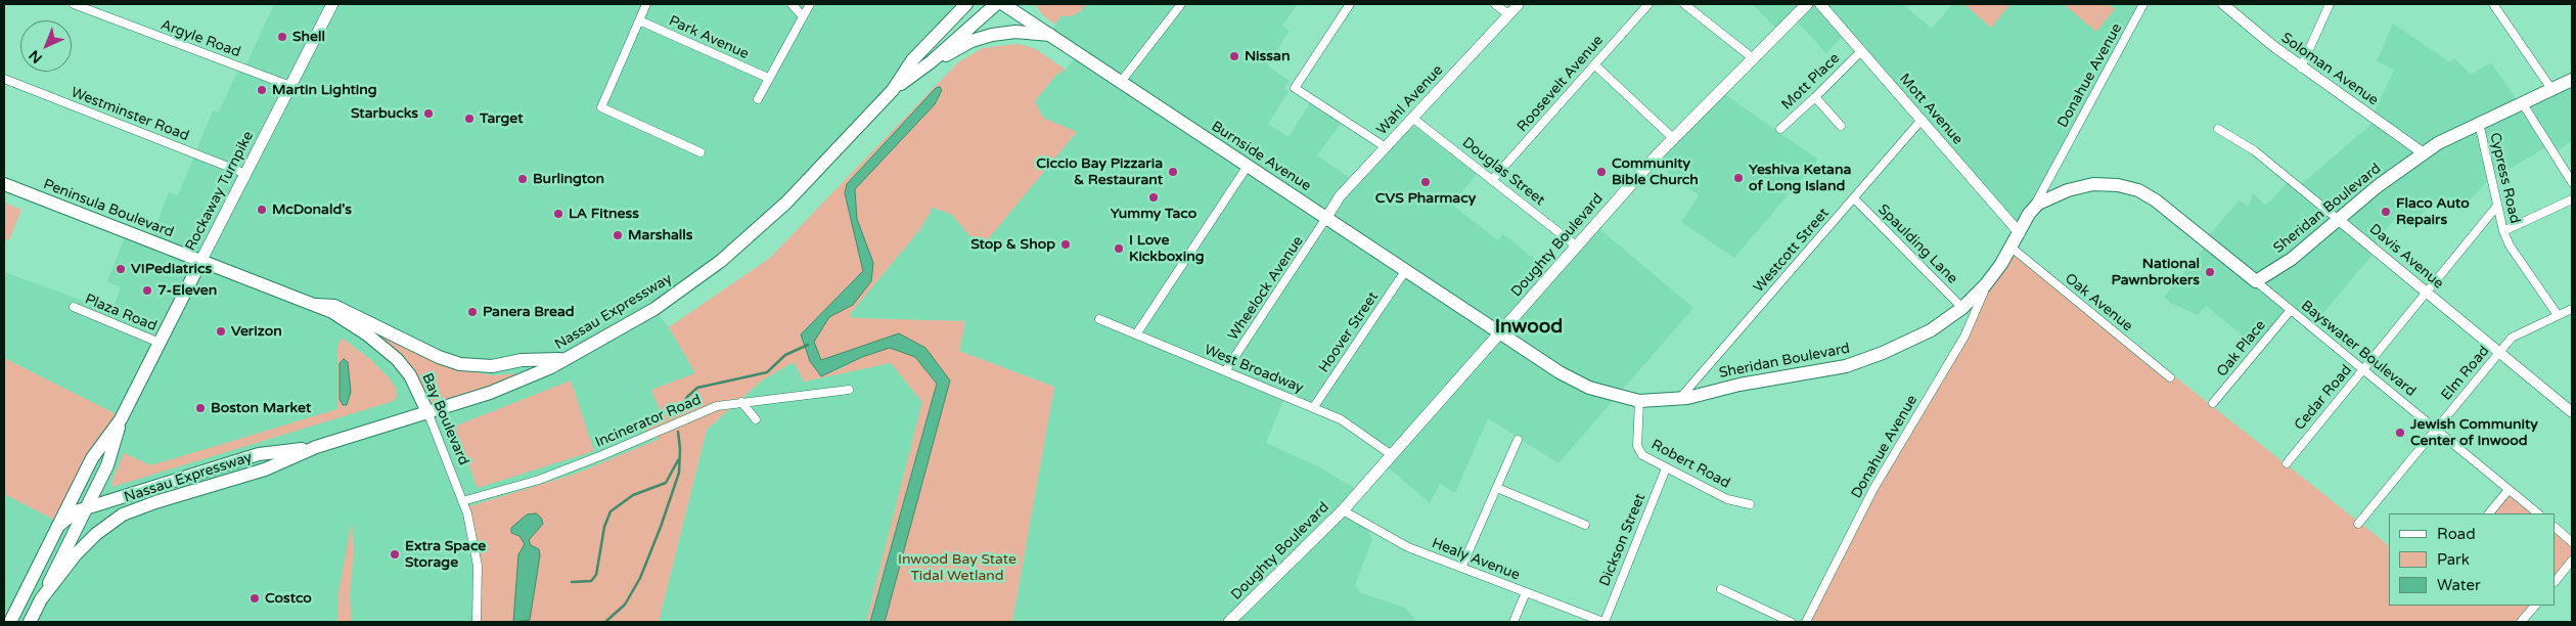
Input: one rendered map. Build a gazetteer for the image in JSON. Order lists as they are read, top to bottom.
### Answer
{
  "streets": {
    "main road": [
      "Burnside Avenue",
      "Rockaway Turnpike",
      "Peninsula Boulevard",
      "Sheridan Boulevard",
      "Doughty Boulevard",
      "Nassau Expressway",
      "Bay Boulevard"
    ],
    "street": [
      "Park Avenue",
      "Argyle Road",
      "Soloman Avenue",
      "Donahue Avenue",
      "Mott Place",
      "Roosevelt Avenue",
      "Wahl Avenue",
      "Mott Avenue",
      "Westminster Road",
      "Douglas Street",
      "Cypress Road",
      "Spaulding Lane",
      "Westcott Street",
      "Davis Avenue",
      "Wheelock Avenue",
      "Oak Avenue",
      "Plaza Road",
      "Hoover Street",
      "Oak Place",
      "Bayswater Boulevard",
      "West Broadway",
      "Elm Road",
      "Cedar Road",
      "Incinerator Road",
      "Robert Road",
      "Dickson Street",
      "Healy Avenue"
    ]
  },
  "crossings": [
    ["Argyle Road", "Rockaway Turnpike"],
    ["Soloman Avenue", "Sheridan Boulevard"],
    ["Donahue Avenue", "Sheridan Boulevard"],
    ["Mott Place", "Mott Avenue"],
    ["Roosevelt Avenue", "Douglas Street"],
    ["Wahl Avenue", "Burnside Avenue"],
    ["Wahl Avenue", "Douglas Street"],
    ["Wahl Avenue", "Wheelock Avenue"],
    ["Mott Avenue", "Sheridan Boulevard"],
    ["Mott Avenue", "Westcott Street"],
    ["Westminster Road", "Rockaway Turnpike"],
    ["Burnside Avenue", "Sheridan Boulevard"],
    ["Burnside Avenue", "Doughty Boulevard"],
    ["Burnside Avenue", "Wheelock Avenue"],
    ["Burnside Avenue", "Hoover Street"],
    ["Douglas Street", "Doughty Boulevard"],
    ["Cypress Road", "Sheridan Boulevard"],
    ["Cypress Road", "Elm Road"],
    ["Cypress Road", "Cedar Road"],
    ["Rockaway Turnpike", "Peninsula Boulevard"],
    ["Rockaway Turnpike", "Nassau Expressway"],
    ["Rockaway Turnpike", "Plaza Road"],
    ["Rockaway Turnpike", "Bay Boulevard"],
    ["Peninsula Boulevard", "Bay Boulevard"],
    ["Sheridan Boulevard", "Spaulding Lane"],
    ["Sheridan Boulevard", "Doughty Boulevard"],
    ["Sheridan Boulevard", "Westcott Street"],
    ["Sheridan Boulevard", "Davis Avenue"],
    ["Sheridan Boulevard", "Oak Avenue"],
    ["Sheridan Boulevard", "Bayswater Boulevard"],
    ["Sheridan Boulevard", "Robert Road"],
    ["Spaulding Lane", "Westcott Street"],
    ["Doughty Boulevard", "West Broadway"],
    ["Doughty Boulevard", "Healy Avenue"],
    ["Davis Avenue", "Elm Road"],
    ["Davis Avenue", "Cedar Road"],
    ["Wheelock Avenue", "West Broadway"],
    ["Nassau Expressway", "Bay Boulevard"],
    ["Hoover Street", "West Broadway"],
    ["Oak Place", "Bayswater Boulevard"],
    ["Bayswater Boulevard", "Elm Road"],
    ["Bayswater Boulevard", "Cedar Road"],
    ["Bay Boulevard", "Incinerator Road"],
    ["Robert Road", "Dickson Street"],
    ["Dickson Street", "Healy Avenue"]
  ],
  "districts": ["Inwood"],
  "parks": ["Inwood Bay State Tidal Wetland"],
  "places": [
    "Shell",
    "Nissan",
    "Martin Lighting",
    "Starbucks",
    "Target",
    "Ciccio Bay Pizzaria & Restaurant",
    "Community Bible Church",
    "Yeshiva Ketana of Long Island",
    "Burlington",
    "CVS Pharmacy",
    "Yummy Taco",
    "McDonald's",
    "Flaco Auto Repairs",
    "LA Fitness",
    "Marshalls",
    "Stop & Shop",
    "I Love Kickboxing",
    "VIPediatrics",
    "National Pawnbrokers",
    "7-Eleven",
    "Panera Bread",
    "Verizon",
    "Boston Market",
    "Jewish Community Center of Inwood",
    "Extra Space Storage",
    "Costco"
  ],
  "legend": ["Road", "Park", "Water"],
  "north": "bottom left"
}
